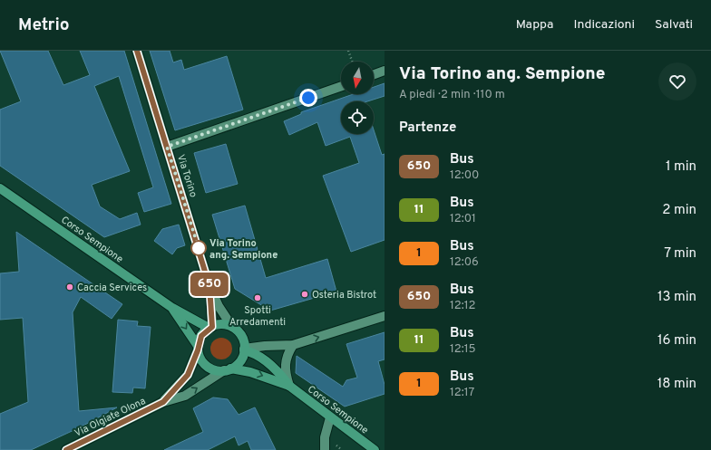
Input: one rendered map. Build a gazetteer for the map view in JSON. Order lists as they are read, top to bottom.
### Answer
{
  "streets": {
    "main road": ["Corso Sempione"],
    "street": ["Via Torino", "Via Olgiate Olona"]
  },
  "crossings": [
    ["Via Torino", "Corso Sempione"],
    ["Via Torino", "Via Olgiate Olona"],
    ["Corso Sempione", "Via Olgiate Olona"]
  ],
  "places": [
    "Via Torino ang. Sempione",
    "Caccia Services",
    "Osteria Bistrot",
    "Spotti Arredamenti"
  ],
  "lines": ["bus line 650"],
  "north": "bottom",
  "page": {
    "header": "Metrio",
    "nav": ["Mappa", "Indicazioni", "Salvati"],
    "on_map": "650",
    "heading": [
      ["Via Torino ang. Sempione", "A piedi · 2 min · 110 m"],
      "Partenze"
    ],
    "list": [
      {
        "mark": "650",
        "name": "Bus",
        "note": "12:00",
        "value": "1 min"
      },
      {
        "mark": "11",
        "name": "Bus",
        "note": "12:01",
        "value": "2 min"
      },
      {
        "mark": "1",
        "name": "Bus",
        "note": "12:06",
        "value": "7 min"
      },
      {
        "mark": "650",
        "name": "Bus",
        "note": "12:12",
        "value": "13 min"
      },
      {
        "mark": "11",
        "name": "Bus",
        "note": "12:15",
        "value": "16 min"
      },
      {
        "mark": "1",
        "name": "Bus",
        "note": "12:17",
        "value": "18 min"
      }
    ]
  }
}
